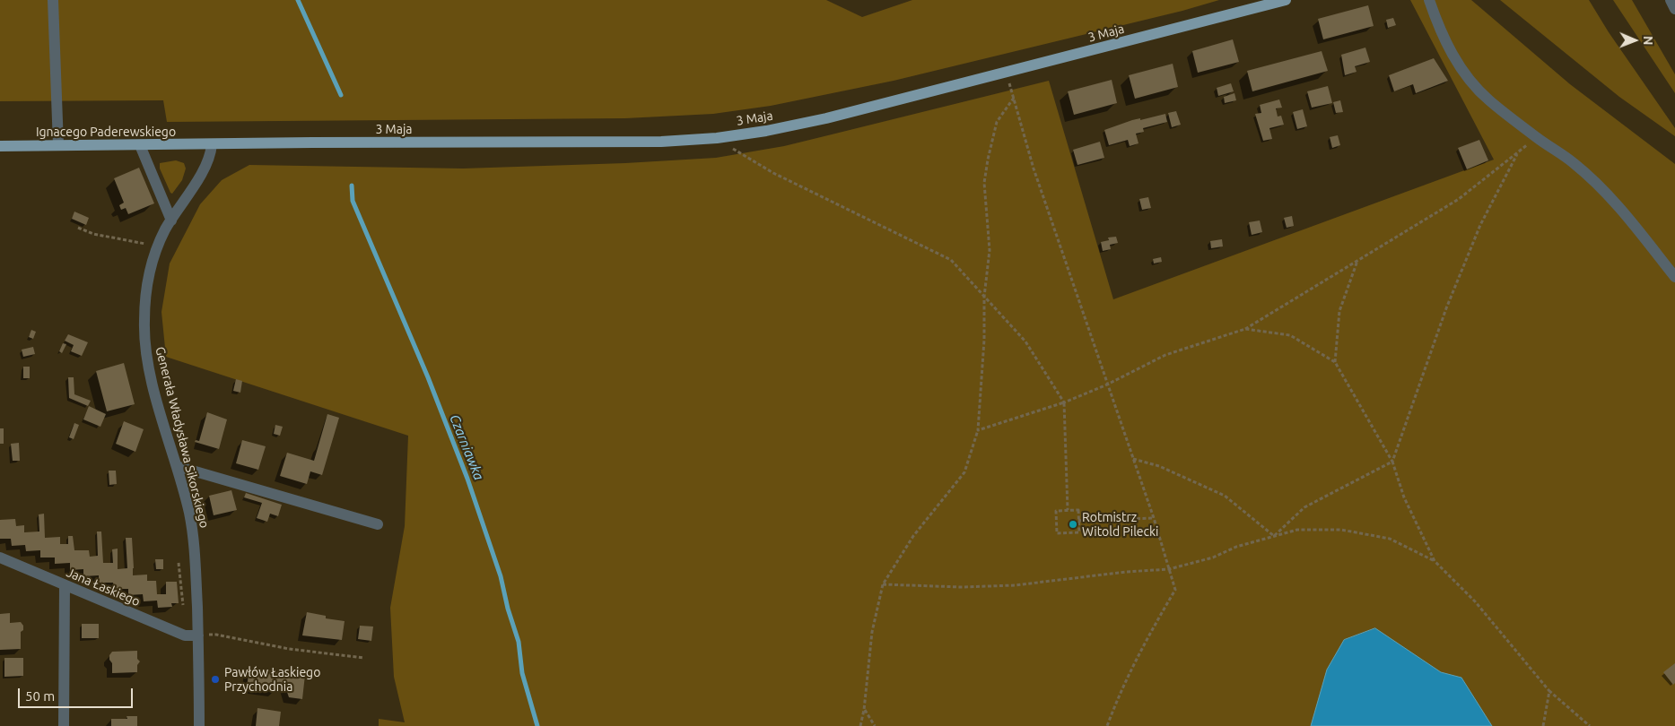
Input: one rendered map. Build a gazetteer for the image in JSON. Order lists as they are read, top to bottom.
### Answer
{
  "streets": {
    "main road": ["3 Maja", "Ignacego Paderewskiego"],
    "street": ["Generała Władysława Sikorskiego", "Jana Łaskiego"]
  },
  "crossings": [
    ["3 Maja", "Ignacego Paderewskiego"],
    ["3 Maja", "Generała Władysława Sikorskiego"],
    ["Ignacego Paderewskiego", "Generała Władysława Sikorskiego"],
    ["Generała Władysława Sikorskiego", "Jana Łaskiego"]
  ],
  "water": ["Czarniawka"],
  "places": ["Rotmistrz Witold Pilecki", "Pawłów Łaskiego Przychodnia"],
  "scale_bar": "50 m",
  "north": "right"
}
